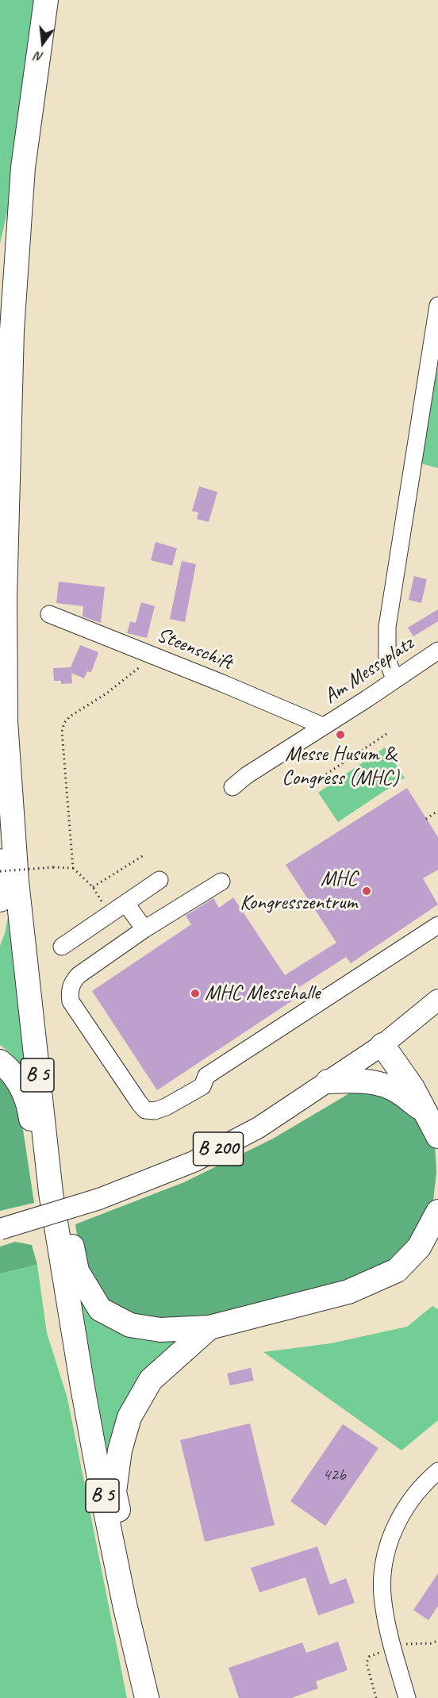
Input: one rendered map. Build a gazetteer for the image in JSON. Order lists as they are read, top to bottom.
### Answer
{
  "streets": {
    "highway": ["B 5"],
    "main road": ["B 200"],
    "street": ["Steenschift", "Am Messeplatz"]
  },
  "crossings": [
    ["Steenschift", "Am Messeplatz"]
  ],
  "places": ["Messe Husum & Congress (MHC)", "MHC Kongresszentrum", "MHC Messehalle"],
  "house_numbers": ["42b"],
  "north": "bottom"
}
